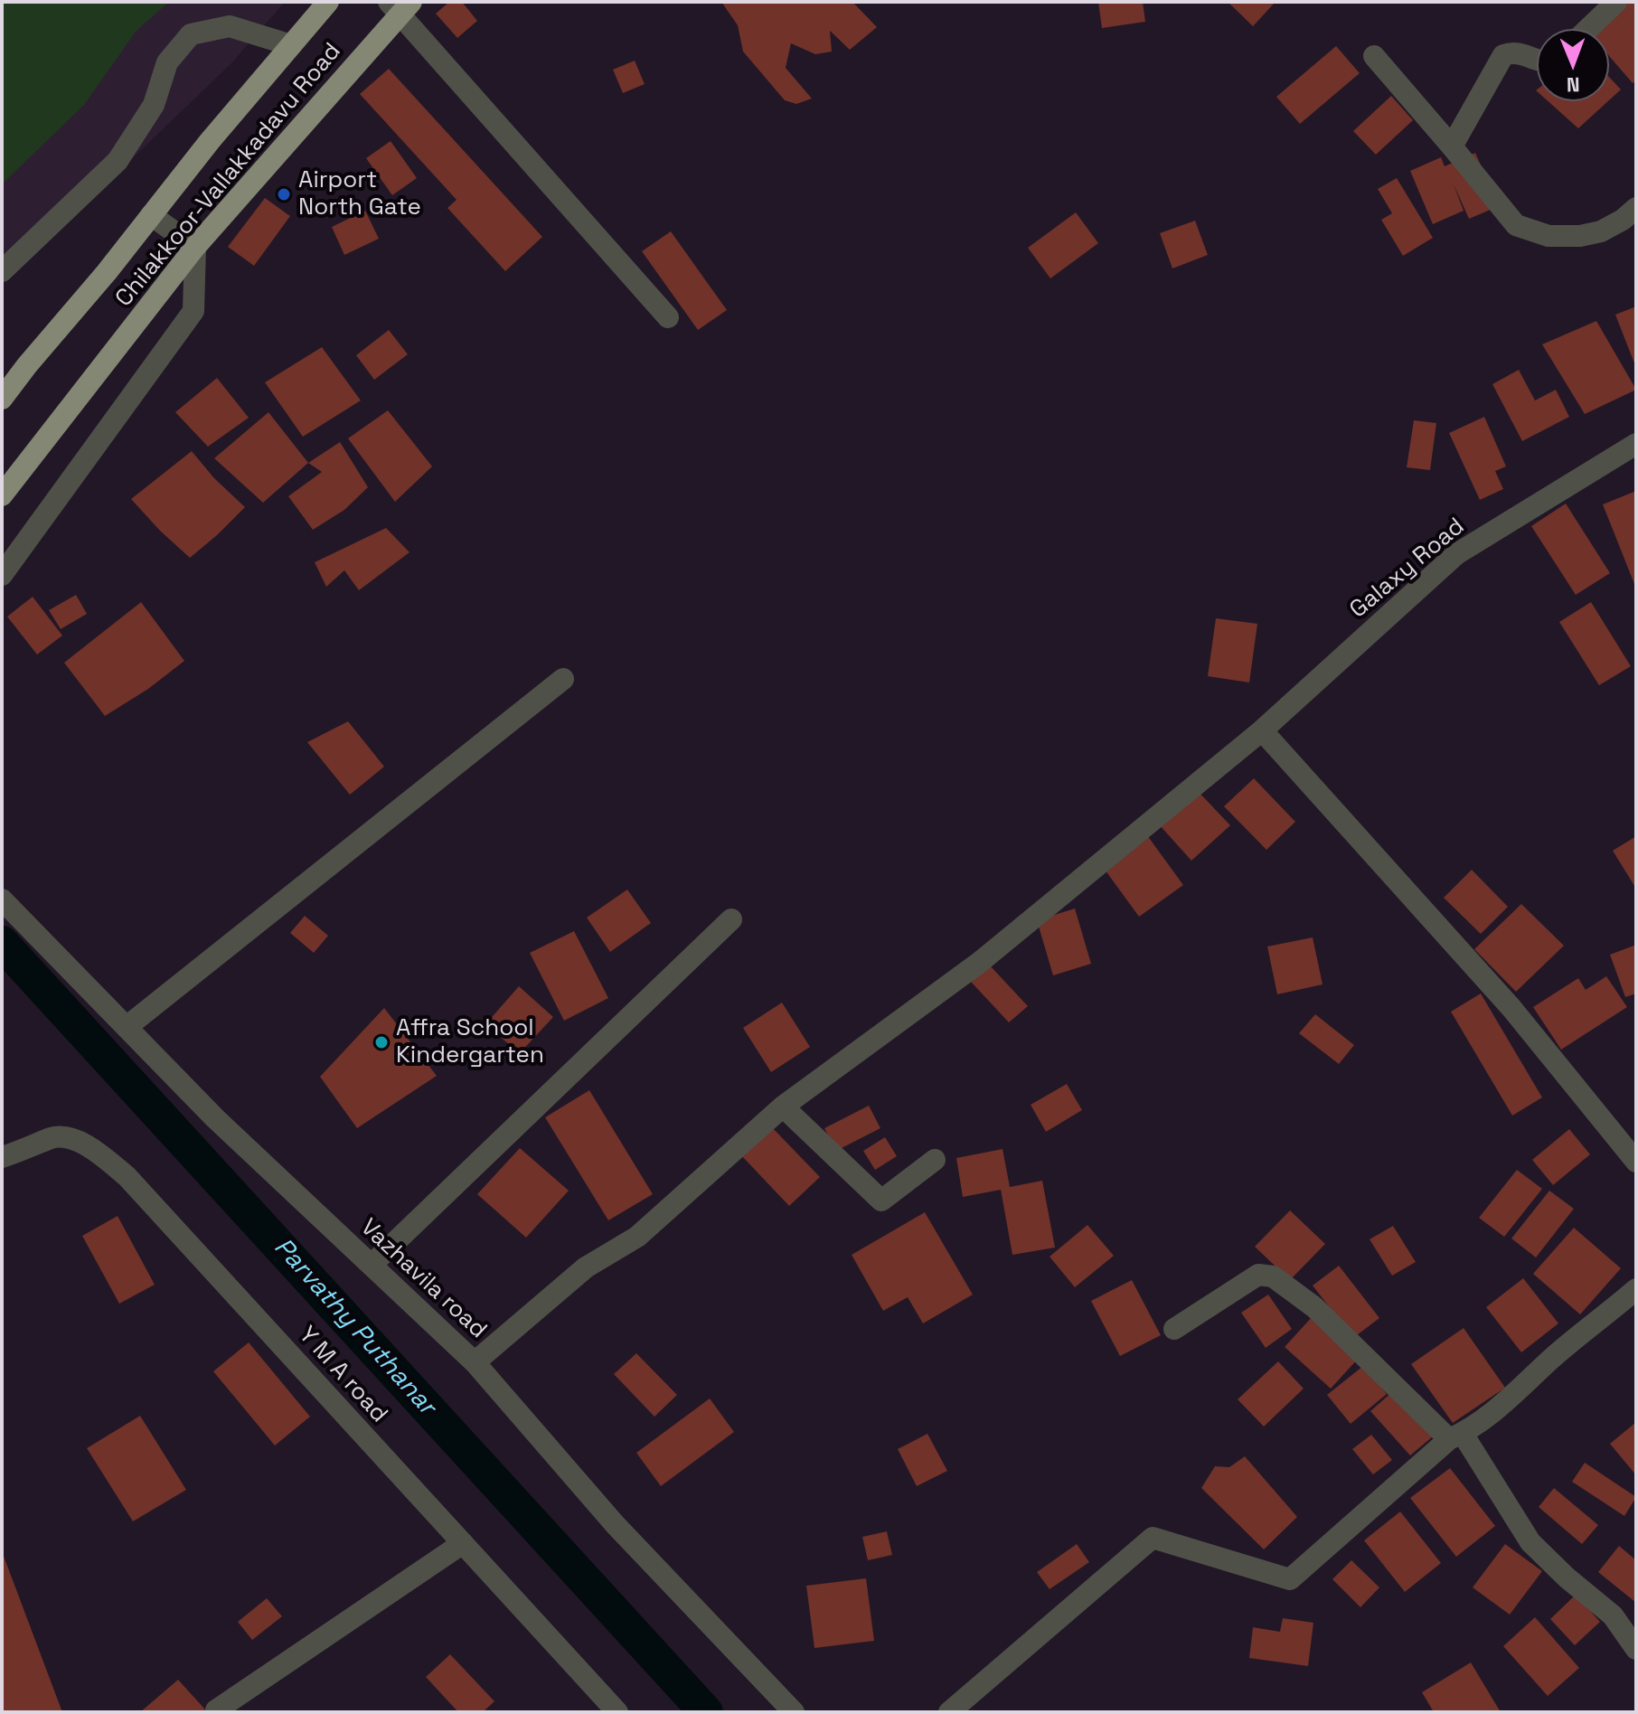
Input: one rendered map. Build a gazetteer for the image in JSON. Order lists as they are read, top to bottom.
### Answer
{
  "streets": {
    "main road": ["Chilakkoor-Vallakkadavu Road"],
    "street": ["Galaxy Road", "Vazhavila road", "Y M A road"]
  },
  "crossings": [
    ["Galaxy Road", "Vazhavila road"]
  ],
  "water": ["Parvathy Puthanar"],
  "places": ["Airport North Gate", "Affra School Kindergarten"],
  "north": "bottom"
}
